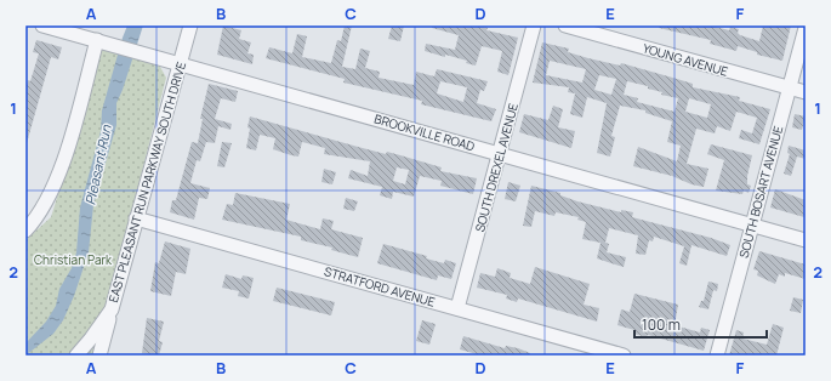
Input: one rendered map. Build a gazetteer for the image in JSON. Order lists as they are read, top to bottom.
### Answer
{
  "streets": {
    "street": [
      "YOUNG AVENUE",
      "BROOKVILLE ROAD",
      "SOUTH DREXEL AVENUE",
      "EAST PLEASANT RUN PARKWAY SOUTH DRIVE",
      "SOUTH BOSART AVENUE",
      "STRATFORD AVENUE"
    ]
  },
  "crossings": [
    ["YOUNG AVENUE", "SOUTH BOSART AVENUE"],
    ["BROOKVILLE ROAD", "SOUTH DREXEL AVENUE"],
    ["BROOKVILLE ROAD", "EAST PLEASANT RUN PARKWAY SOUTH DRIVE"],
    ["BROOKVILLE ROAD", "SOUTH BOSART AVENUE"],
    ["SOUTH DREXEL AVENUE", "STRATFORD AVENUE"],
    ["EAST PLEASANT RUN PARKWAY SOUTH DRIVE", "STRATFORD AVENUE"]
  ],
  "water": ["Pleasant Run"],
  "parks": ["Christian Park"],
  "scale_bar": "100 m",
  "grid": {
    "columns": [
      "A",
      "B",
      "C",
      "D",
      "E",
      "F"
    ],
    "rows": ["1", "2"]
  }
}
